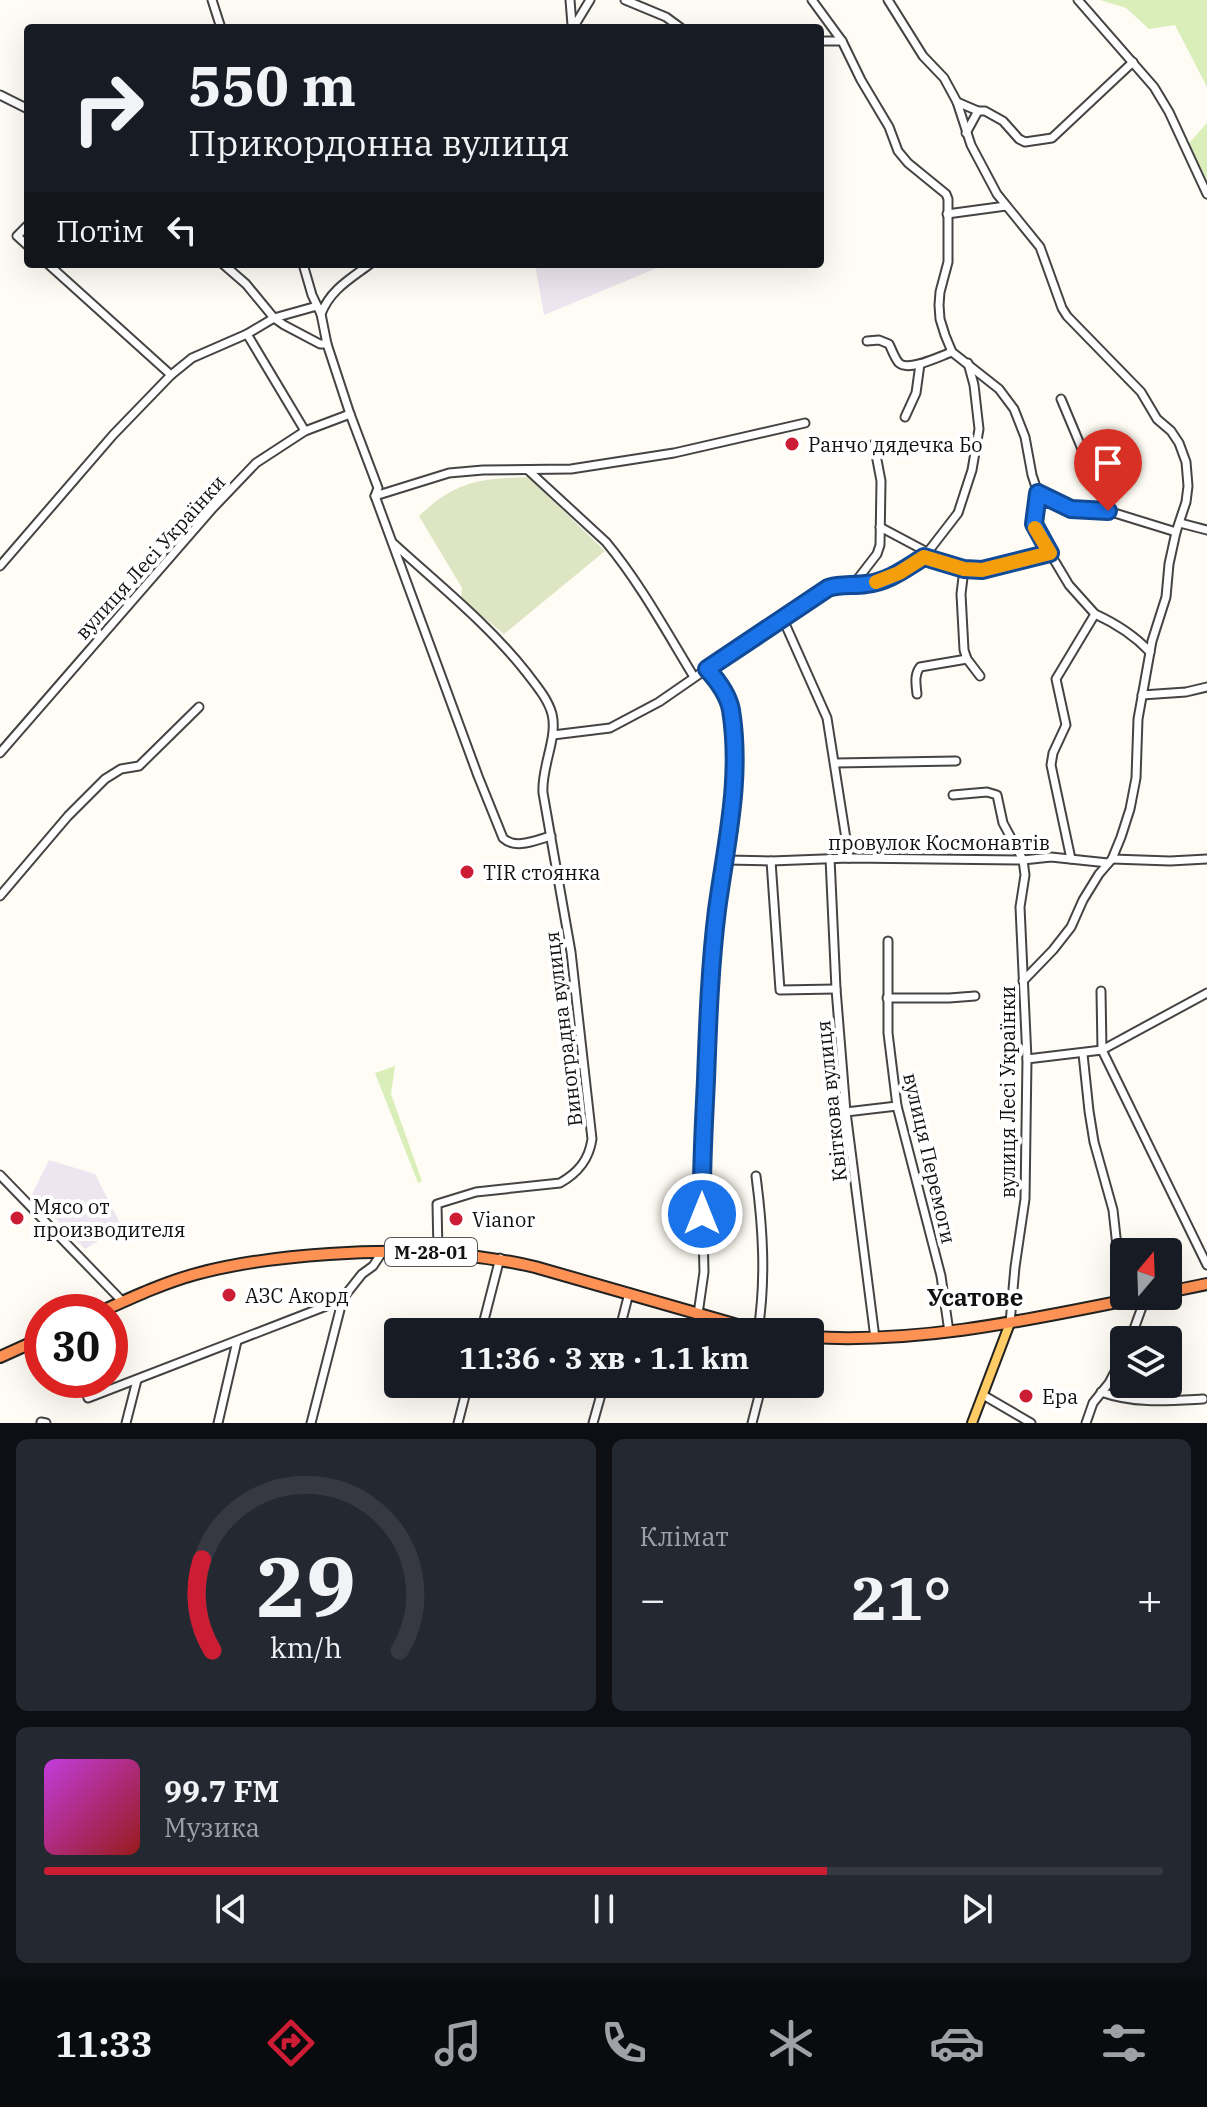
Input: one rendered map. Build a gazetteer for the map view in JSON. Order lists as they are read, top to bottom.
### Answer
{
  "streets": {
    "highway": ["М-28-01"],
    "street": [
      "вулиця Лесі Українки",
      "провулок Космонавтів",
      "Виноградна вулиця",
      "Квіткова вулиця",
      "вулиця Перемоги"
    ]
  },
  "crossings": [
    ["вулиця Лесі Українки", "провулок Космонавтів"],
    ["провулок Космонавтів", "Квіткова вулиця"],
    ["Виноградна вулиця", "М-28-01"]
  ],
  "districts": ["Усатове"],
  "places": [
    "Ранчо дядечка Бо",
    "TIR стоянка",
    "Мясо от производителя",
    "Vianor",
    "АЗС Акорд",
    "Ера"
  ],
  "north": "top",
  "page": {
    "turn": ["550 m", "Прикордонна вулиця"],
    "then": "Потім",
    "limit": "30",
    "trip": "11:36 · 3 хв · 1.1 km",
    "tile": "Клімат",
    "heat": ["−", "21°", "+"],
    "song": ["99.7 FM", "Музика"],
    "tabs": "11:33",
    "gauge": ["29", "km/h"]
  }
}
